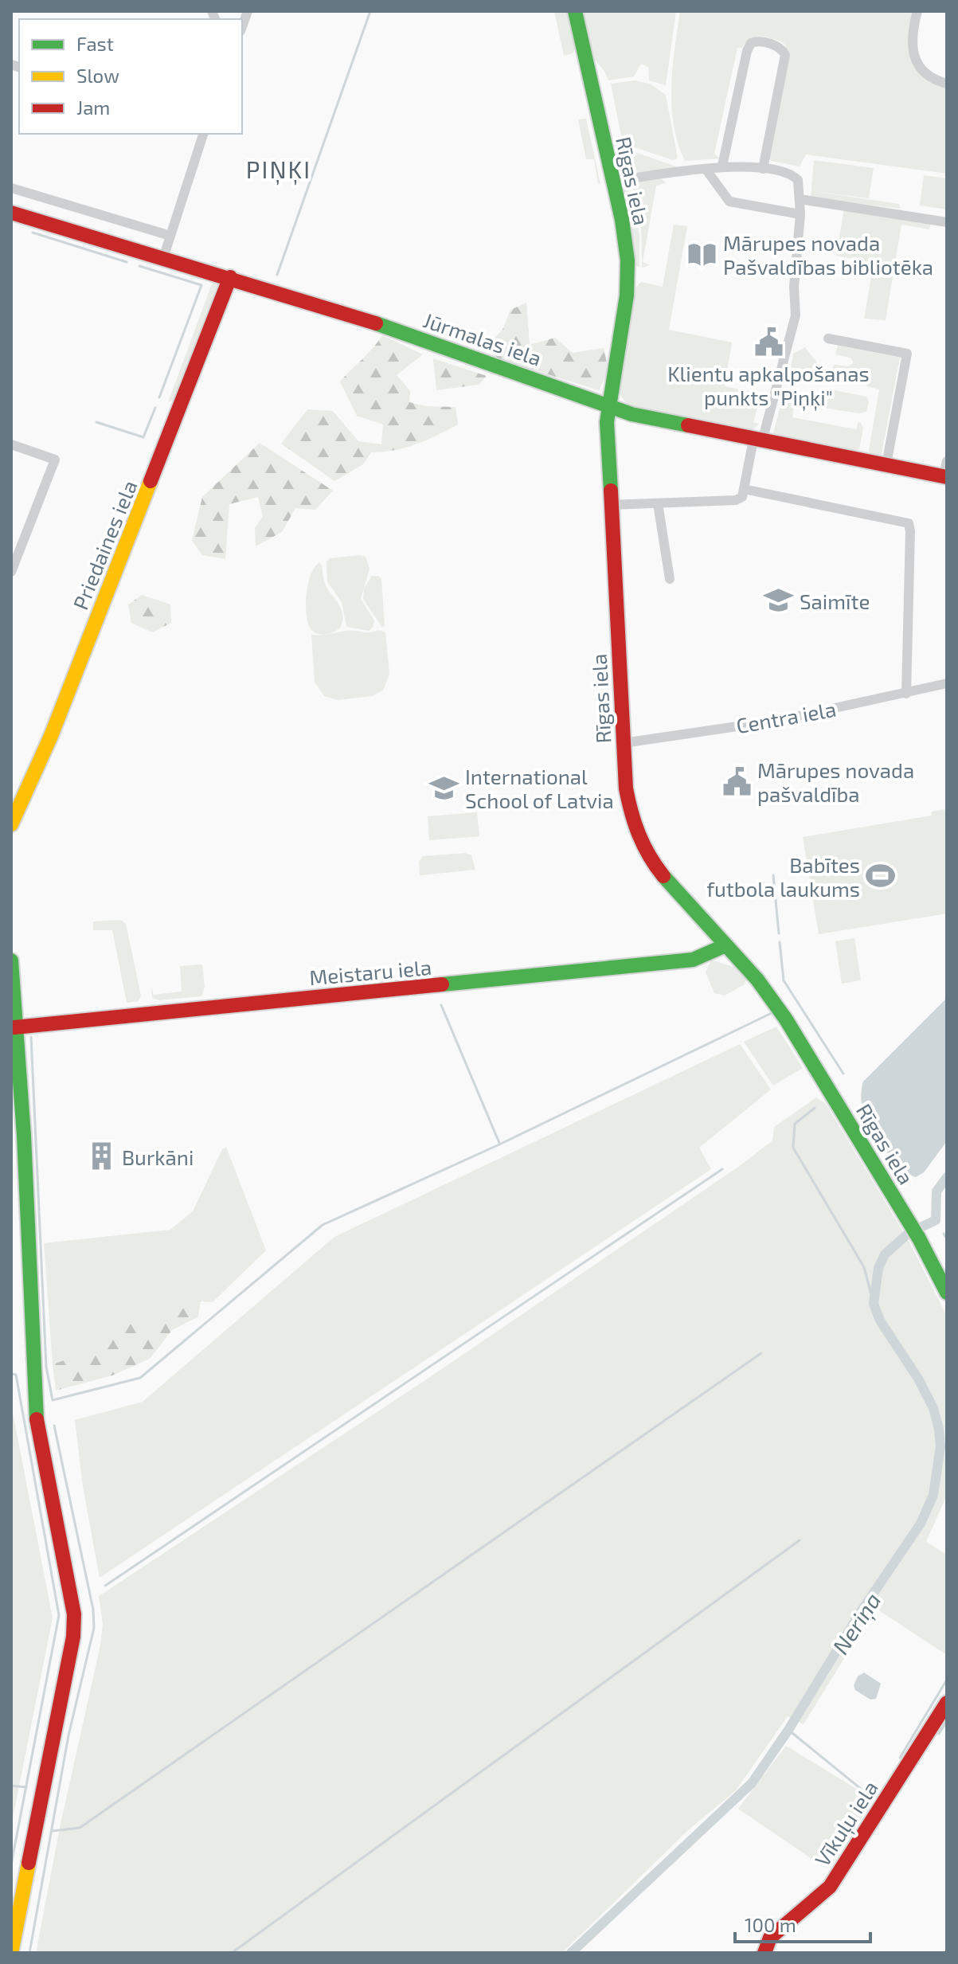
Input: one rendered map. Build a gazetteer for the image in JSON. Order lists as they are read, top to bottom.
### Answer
{
  "streets": {
    "street": [
      "Rīgas iela",
      "Jūrmalas iela",
      "Priedaines iela",
      "Centra iela",
      "Meistaru iela",
      "Vīkuļu iela"
    ]
  },
  "crossings": [
    ["Rīgas iela", "Jūrmalas iela"],
    ["Rīgas iela", "Centra iela"],
    ["Rīgas iela", "Meistaru iela"],
    ["Jūrmalas iela", "Priedaines iela"]
  ],
  "districts": ["PIŅĶI"],
  "water": ["Neriņa"],
  "places": {
    "library": ["Mārupes novada Pašvaldības bibliotēka"],
    "public building": ["Klientu apkalpošanas punkts \"Piņķi\"", "Mārupes novada pašvaldība"],
    "school or university": ["Saimīte", "International School of Latvia"],
    "sports": ["Babītes futbola laukums"],
    "building": ["Burkāni"]
  },
  "legend": ["Fast", "Slow", "Jam"],
  "scale_bar": "100 m"
}
